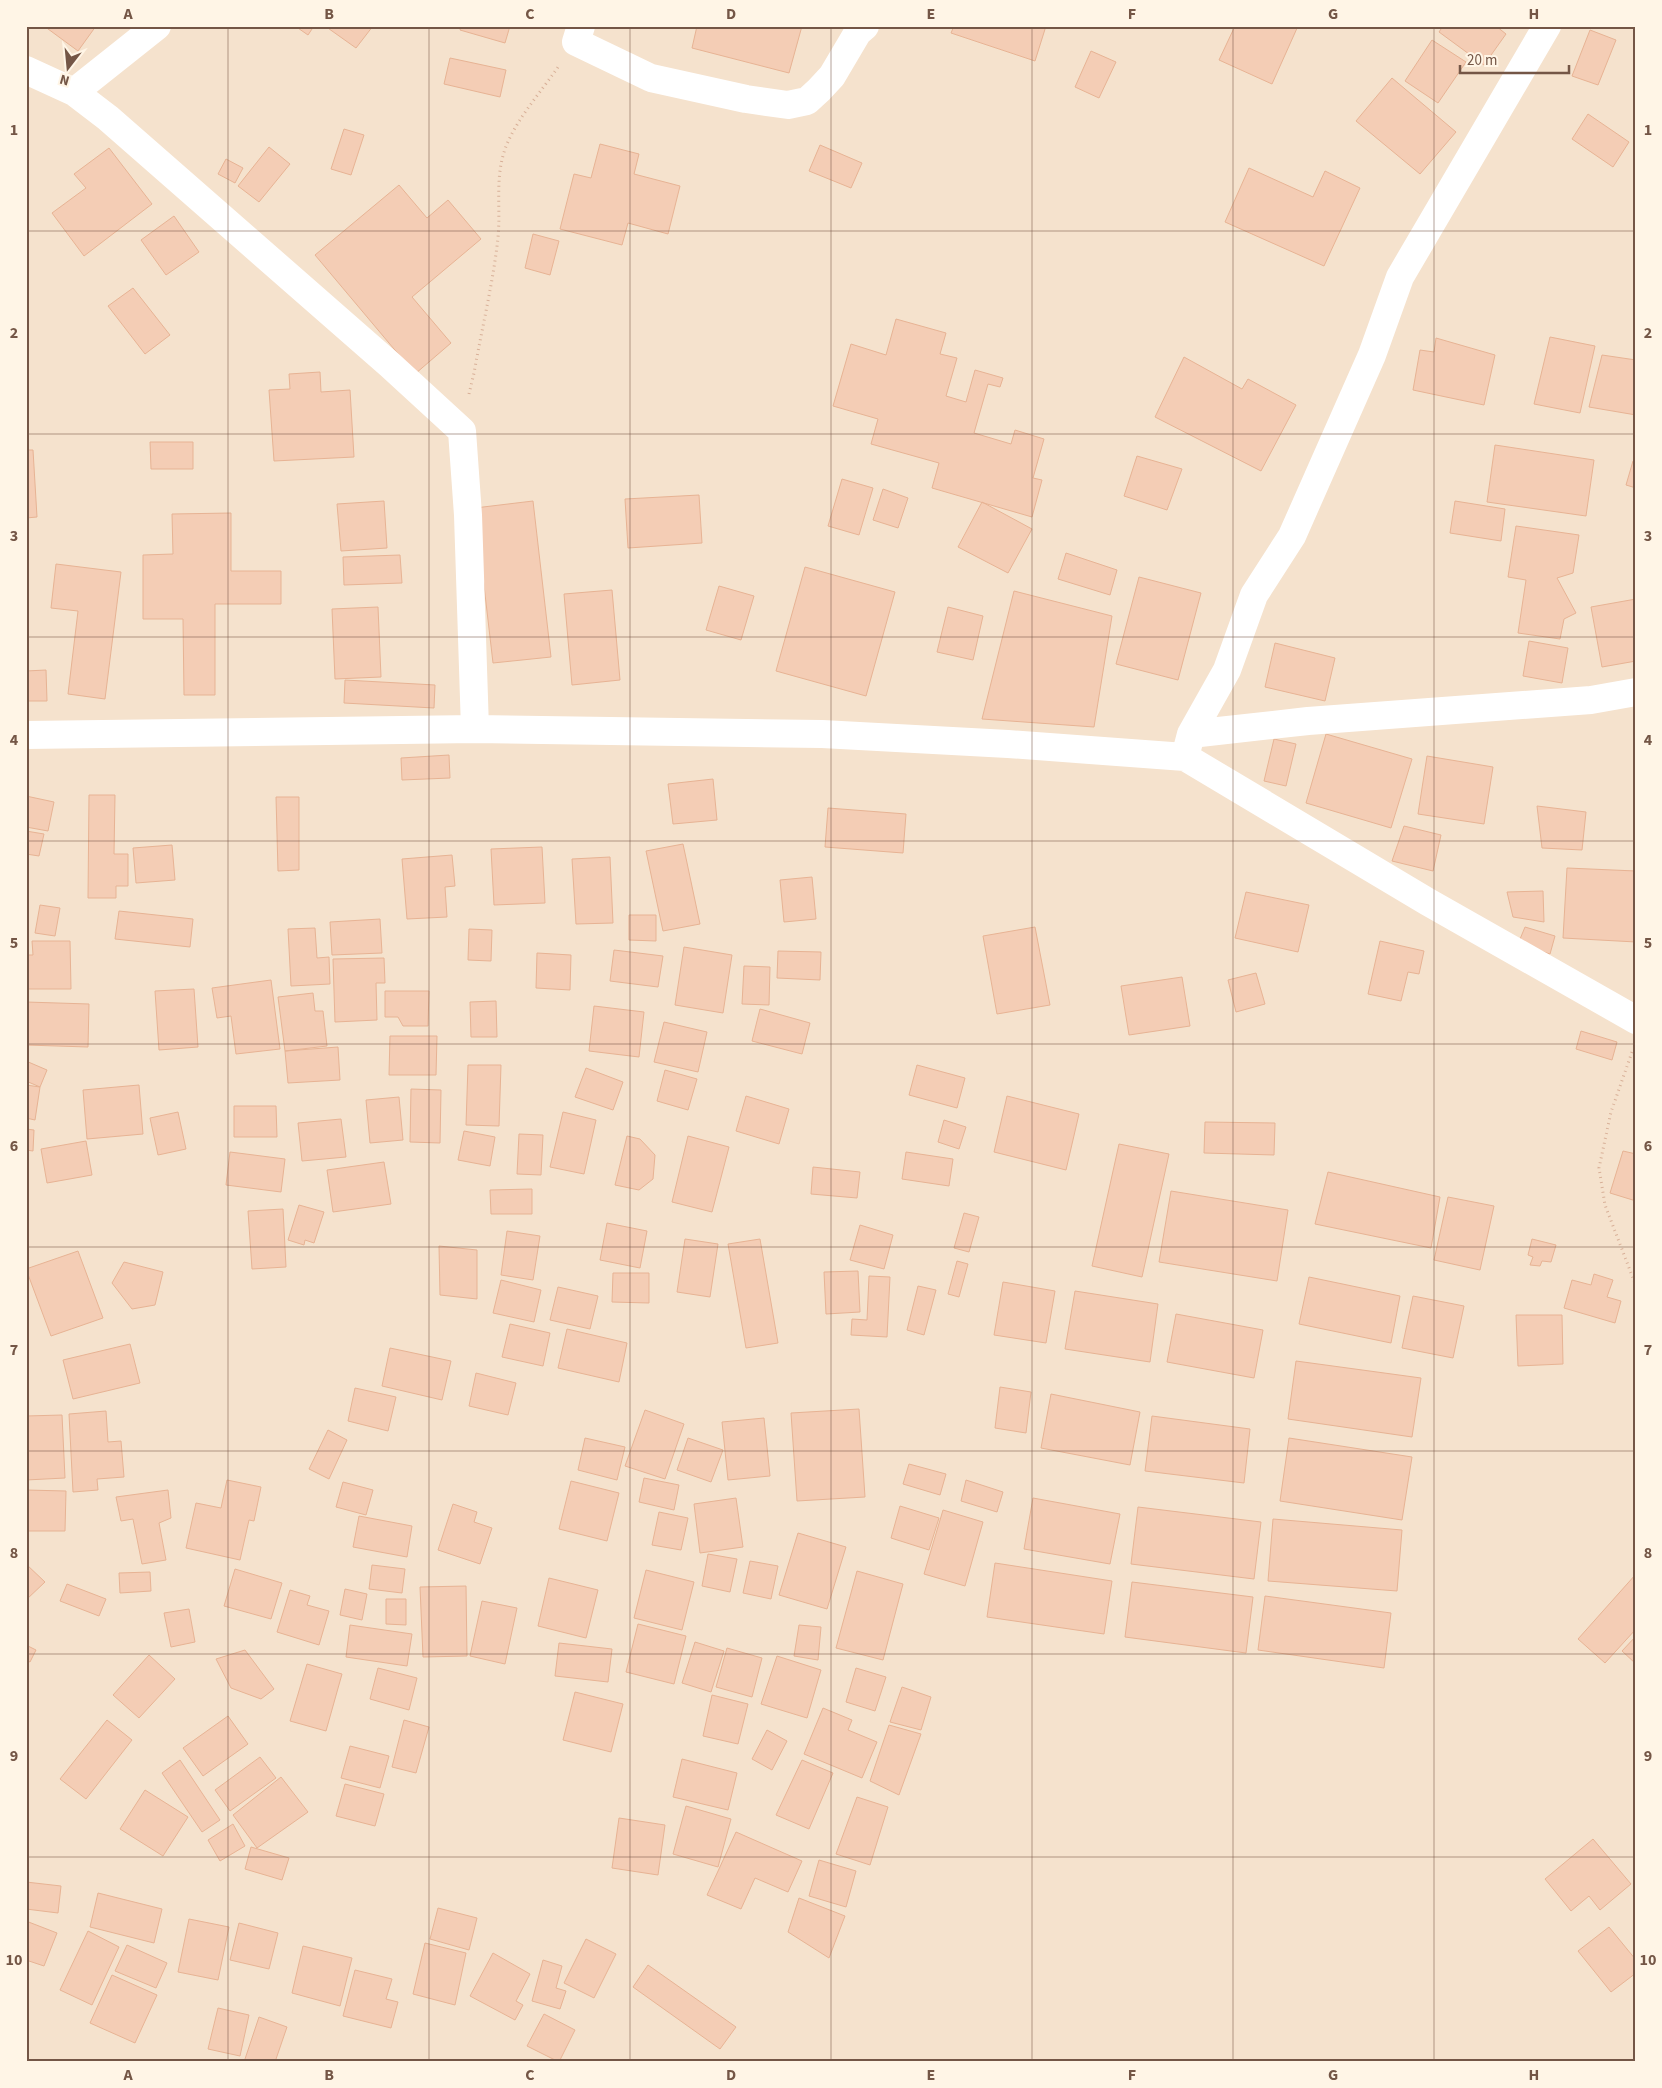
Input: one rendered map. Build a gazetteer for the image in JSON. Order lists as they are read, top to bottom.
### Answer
{
  "scale_bar": "20 m",
  "north": "bottom",
  "grid": {
    "columns": [
      "A",
      "B",
      "C",
      "D",
      "E",
      "F",
      "G",
      "H"
    ],
    "rows": [
      "1",
      "2",
      "3",
      "4",
      "5",
      "6",
      "7",
      "8",
      "9",
      "10"
    ]
  }
}
